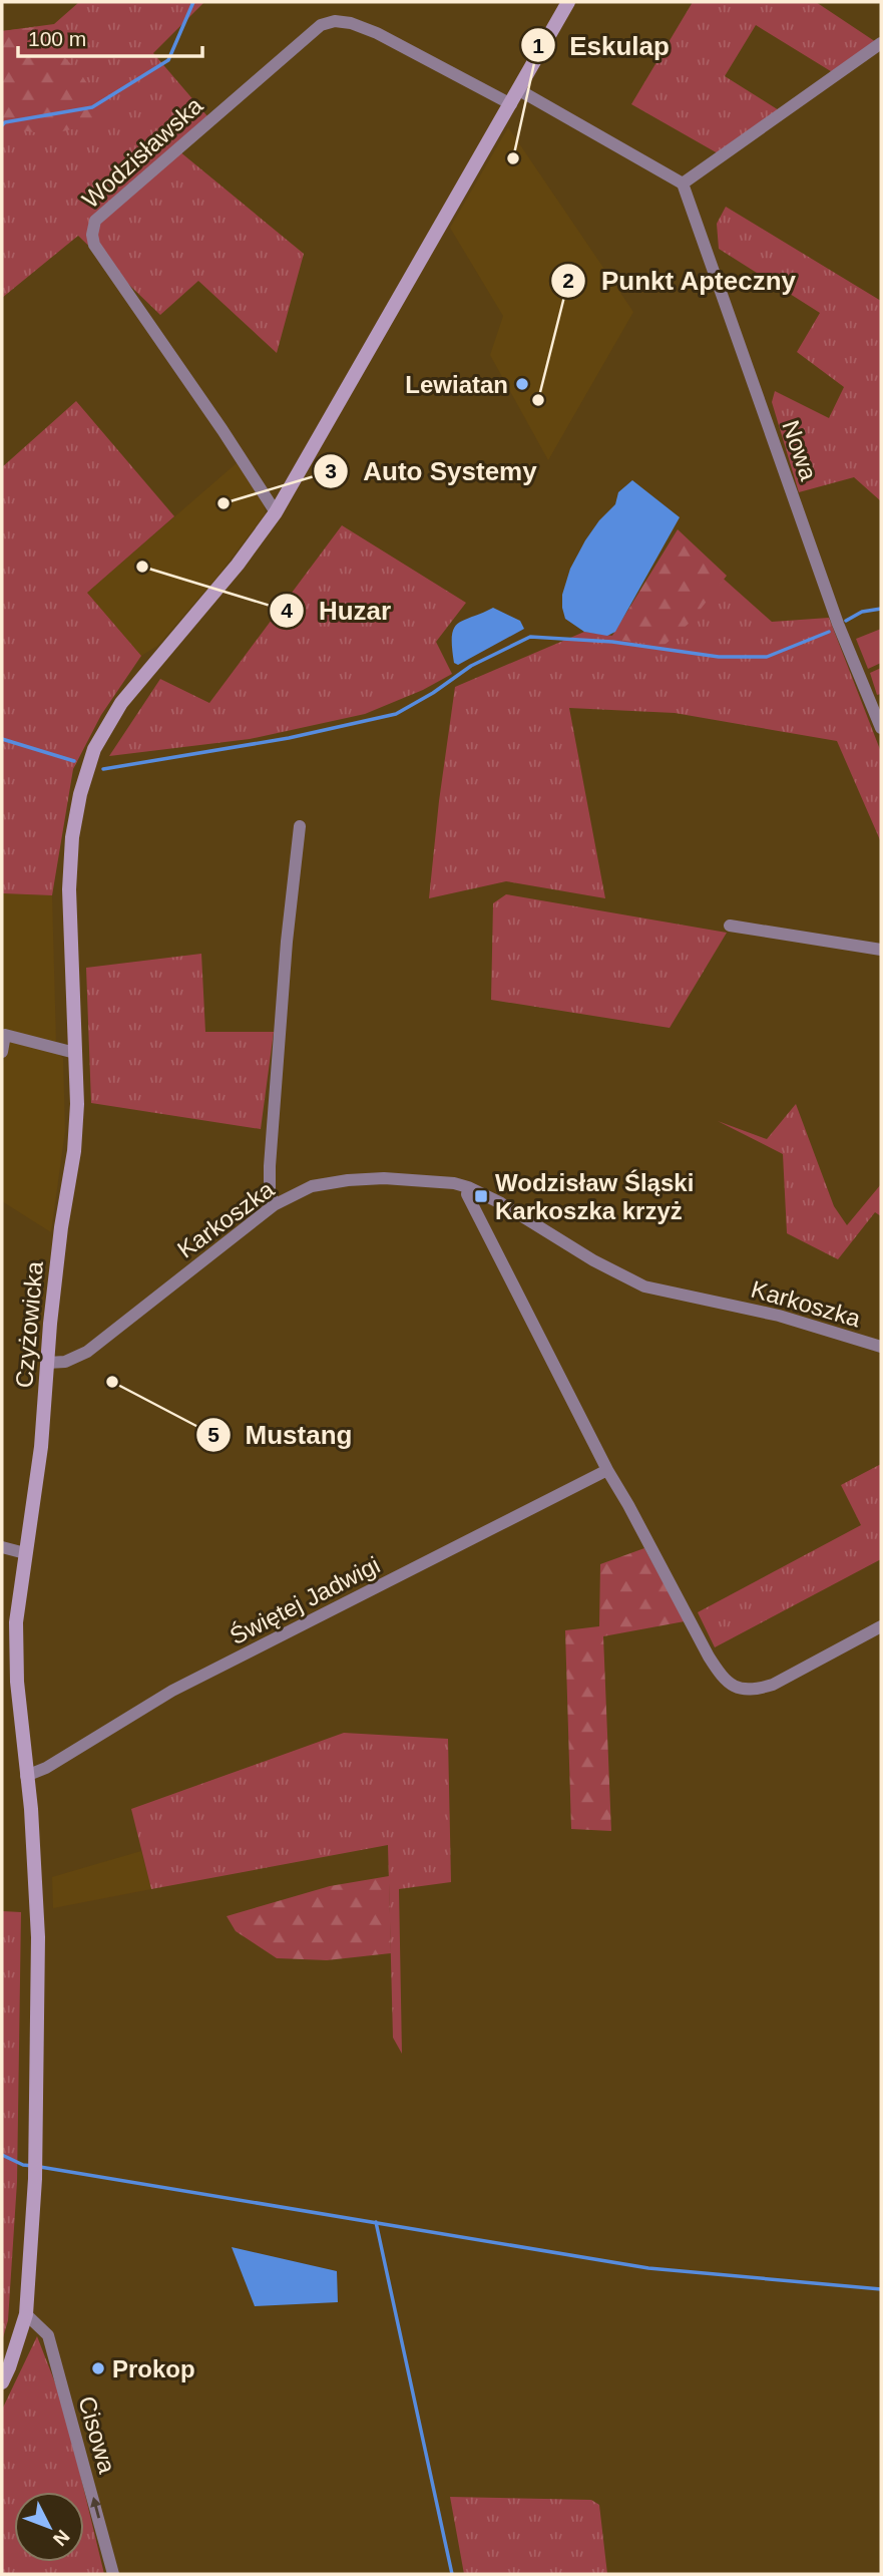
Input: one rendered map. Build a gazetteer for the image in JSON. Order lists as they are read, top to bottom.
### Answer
{
  "streets": {
    "street": [
      "Wodzisławska",
      "Nowa",
      "Karkoszka",
      "Czyżowicka",
      "Świętej Jadwigi",
      "Cisowa"
    ]
  },
  "crossings": [
    ["Wodzisławska", "Czyżowicka"],
    ["Karkoszka", "Czyżowicka"],
    ["Czyżowicka", "Świętej Jadwigi"],
    ["Czyżowicka", "Cisowa"]
  ],
  "one_way": ["Cisowa"],
  "places": {
    "other": [
      "Eskulap",
      "Lewiatan",
      "Punkt Apteczny",
      "Auto Systemy",
      "Huzar",
      "Mustang",
      "Prokop"
    ],
    "transit": ["Wodzisław Śląski Karkoszka krzyż"]
  },
  "scale_bar": "100 m",
  "north": "bottom right"
}
